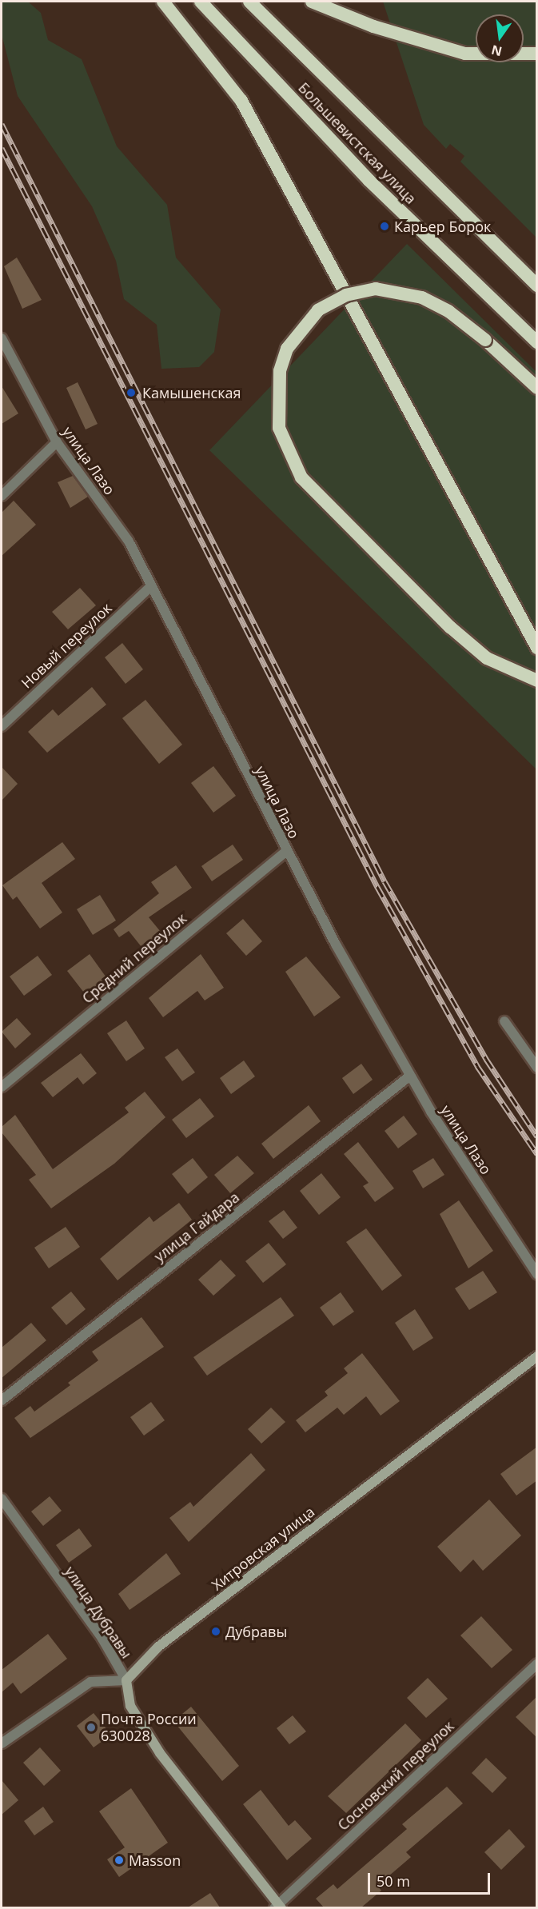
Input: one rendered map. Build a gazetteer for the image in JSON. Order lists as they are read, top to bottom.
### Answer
{
  "streets": {
    "highway": ["Большевистская улица"],
    "main road": ["Хитровская улица", "улица Дубравы"],
    "street": [
      "улица Лазо",
      "Новый переулок",
      "Средний переулок",
      "улица Гайдара",
      "Сосновский переулок"
    ]
  },
  "crossings": [
    ["улица Лазо", "Новый переулок"],
    ["улица Лазо", "Средний переулок"],
    ["улица Лазо", "улица Гайдара"],
    ["Хитровская улица", "улица Дубравы"],
    ["улица Дубравы", "Сосновский переулок"]
  ],
  "places": [
    "Карьер Борок",
    "Камышенская",
    "Дубравы",
    "Почта России 630028",
    "Masson"
  ],
  "scale_bar": "50 m",
  "north": "bottom"
}
